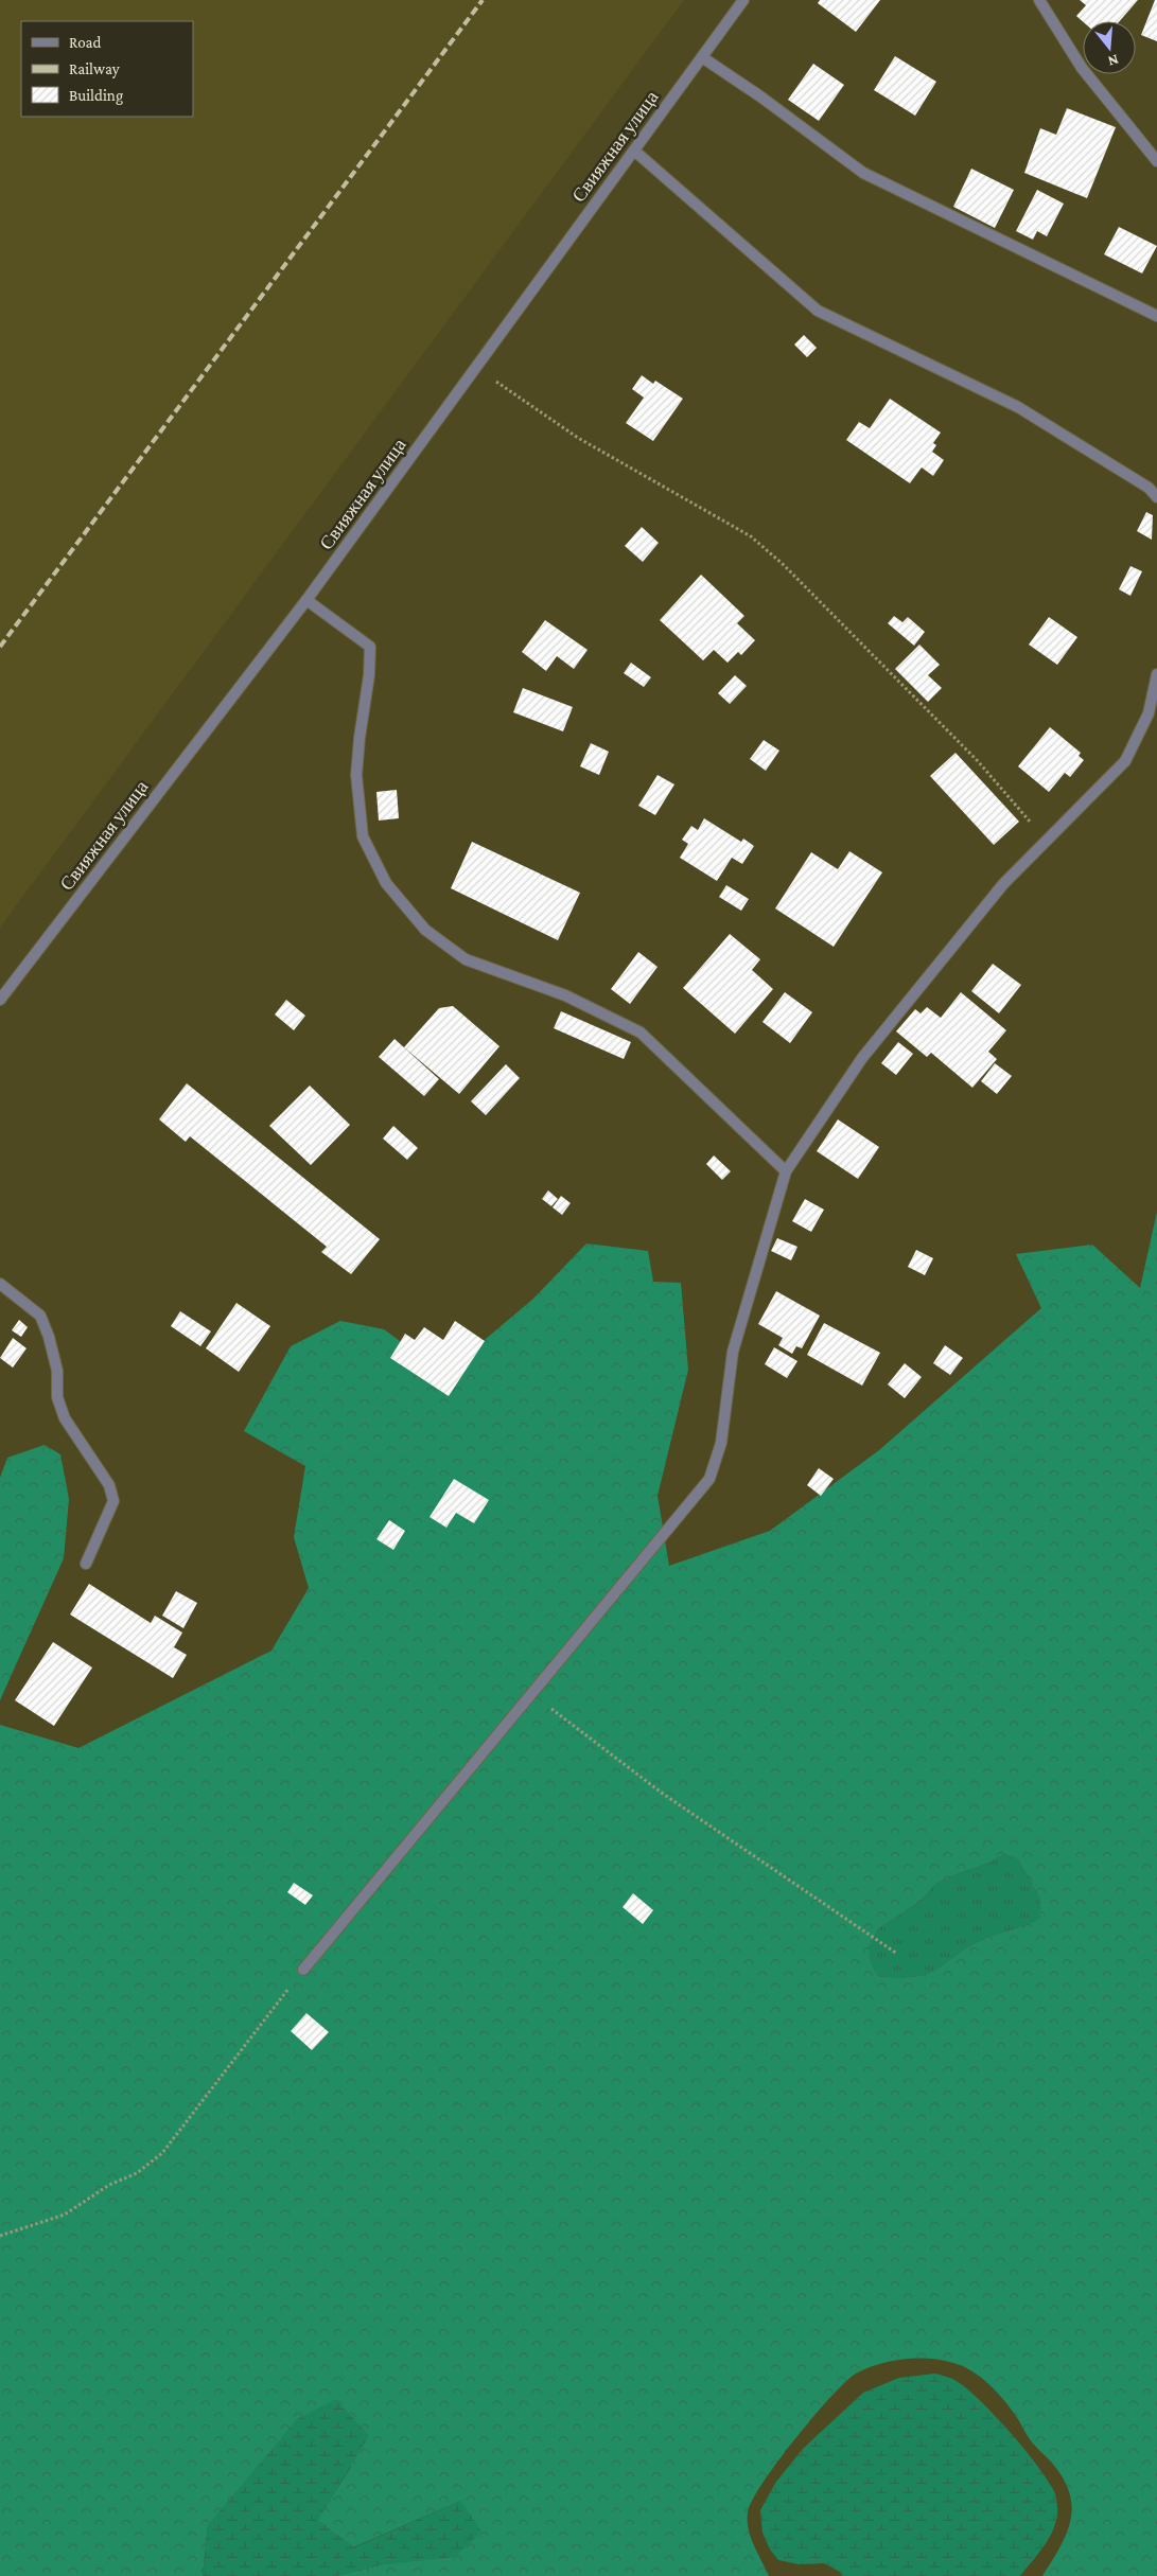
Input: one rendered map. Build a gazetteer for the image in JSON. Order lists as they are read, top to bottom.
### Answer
{
  "streets": {
    "street": ["Свияжная улица"]
  },
  "legend": ["Road", "Railway", "Building"],
  "north": "bottom"
}
